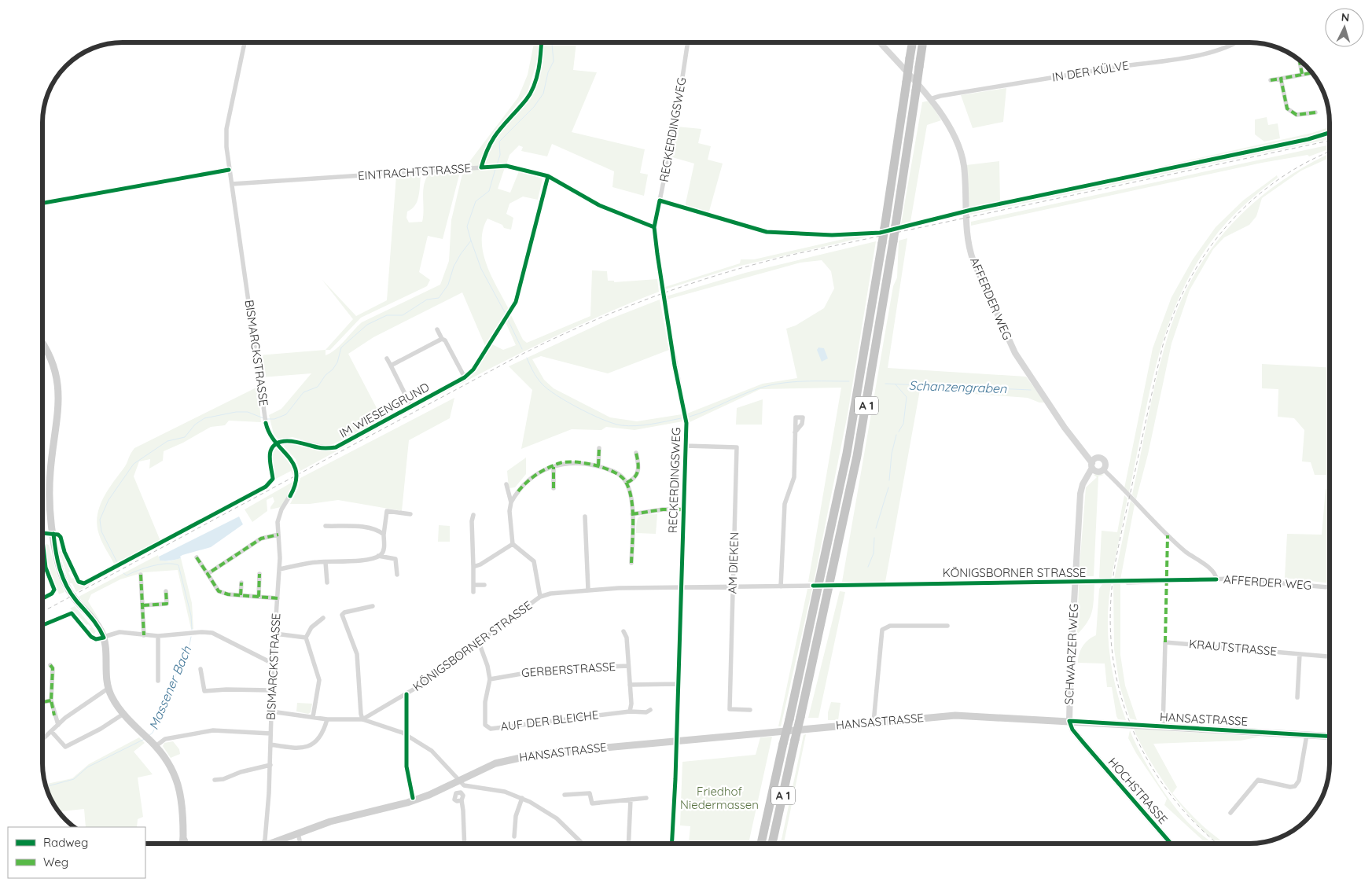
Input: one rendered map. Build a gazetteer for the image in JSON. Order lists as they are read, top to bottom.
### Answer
{
  "streets": {
    "highway": ["A 1"],
    "main road": ["HANSASTRASSE"],
    "street": [
      "IN DER KÜLVE",
      "RECKERDINGSWEG",
      "EINTRACHTSTRASSE",
      "AFFERDER WEG",
      "BISMARCKSTRASSE",
      "IM WIESENGRUND",
      "AM DIEKEN",
      "KÖNIGSBORNER STRASSE",
      "KRAUTSTRASSE",
      "SCHWARZER WEG",
      "GERBERSTRASSE",
      "AUF DER BLEICHE",
      "HOCHSTRASSE"
    ]
  },
  "crossings": [
    ["IN DER KÜLVE", "AFFERDER WEG"],
    ["RECKERDINGSWEG", "EINTRACHTSTRASSE"],
    ["RECKERDINGSWEG", "AM DIEKEN"],
    ["RECKERDINGSWEG", "KÖNIGSBORNER STRASSE"],
    ["RECKERDINGSWEG", "HANSASTRASSE"],
    ["EINTRACHTSTRASSE", "BISMARCKSTRASSE"],
    ["AFFERDER WEG", "SCHWARZER WEG"],
    ["BISMARCKSTRASSE", "IM WIESENGRUND"],
    ["AM DIEKEN", "KÖNIGSBORNER STRASSE"],
    ["KÖNIGSBORNER STRASSE", "AUF DER BLEICHE"],
    ["KRAUTSTRASSE", "HANSASTRASSE"],
    ["SCHWARZER WEG", "HANSASTRASSE"],
    ["SCHWARZER WEG", "HOCHSTRASSE"],
    ["GERBERSTRASSE", "AUF DER BLEICHE"],
    ["HANSASTRASSE", "HOCHSTRASSE"]
  ],
  "water": ["Schanzengraben", "Massener Bach"],
  "parks": ["Friedhof Niedermassen"],
  "legend": ["Radweg", "Weg"],
  "north": "top"
}
